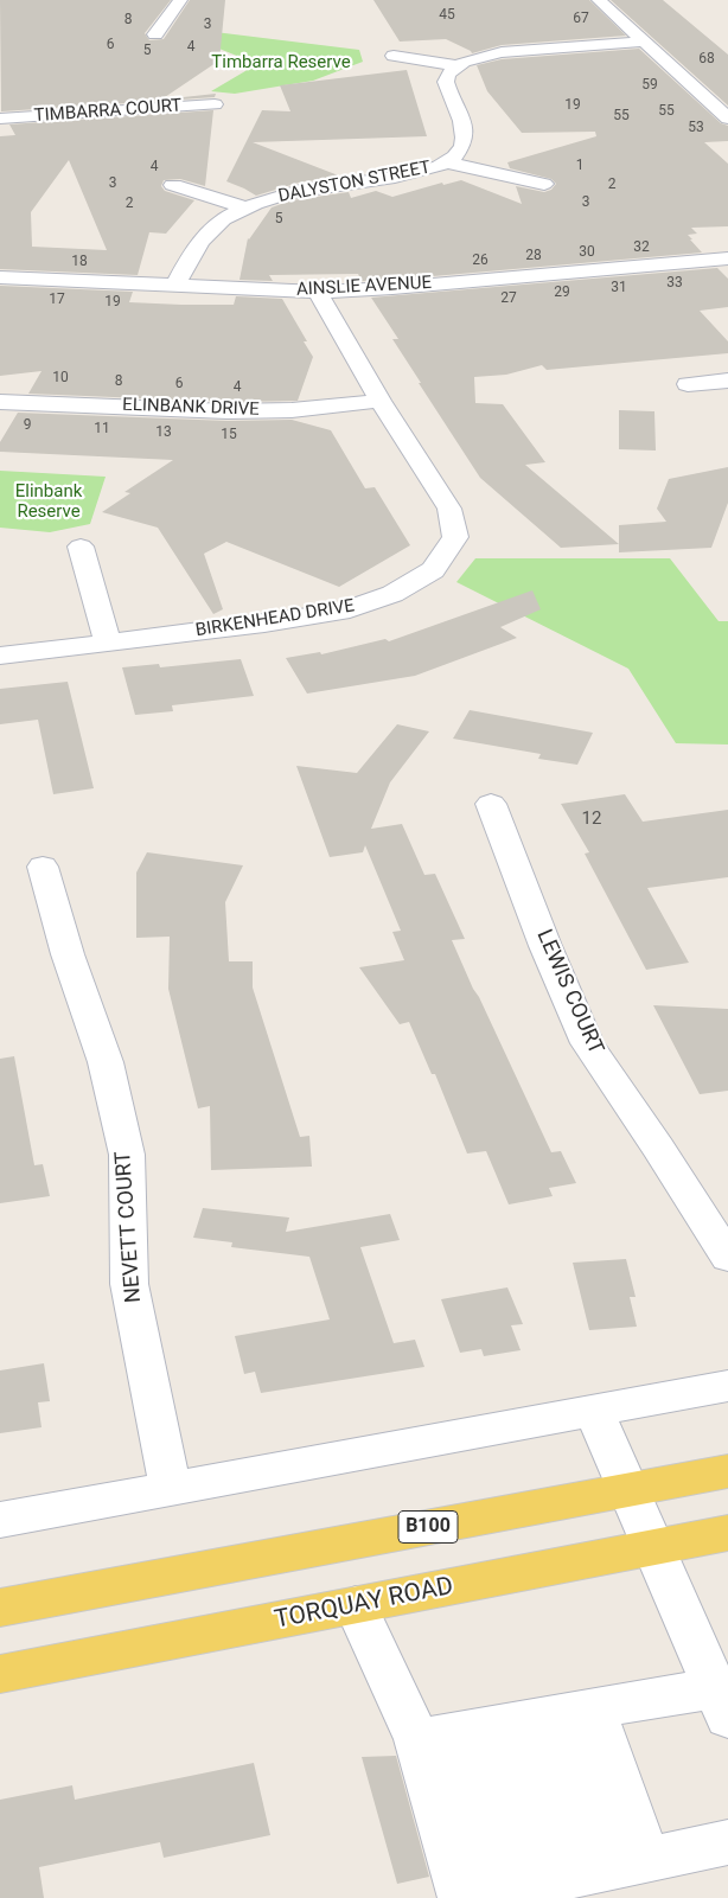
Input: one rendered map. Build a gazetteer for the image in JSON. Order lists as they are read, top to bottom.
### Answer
{
  "streets": {
    "main road": ["B100", "TORQUAY ROAD"],
    "street": [
      "TIMBARRA COURT",
      "DALYSTON STREET",
      "AINSLIE AVENUE",
      "ELINBANK DRIVE",
      "BIRKENHEAD DRIVE",
      "LEWIS COURT",
      "NEVETT COURT"
    ]
  },
  "crossings": [
    ["DALYSTON STREET", "AINSLIE AVENUE"],
    ["AINSLIE AVENUE", "BIRKENHEAD DRIVE"],
    ["ELINBANK DRIVE", "BIRKENHEAD DRIVE"]
  ],
  "parks": ["Timbarra Reserve", "Elinbank Reserve"],
  "house_numbers": [
    "45",
    "67",
    "8",
    "3",
    "6",
    "4",
    "5",
    "68",
    "59",
    "19",
    "55",
    "55",
    "53",
    "1",
    "4",
    "3",
    "2",
    "3",
    "2",
    "5",
    "32",
    "30",
    "28",
    "26",
    "18",
    "33",
    "31",
    "29",
    "27",
    "17",
    "19",
    "10",
    "8",
    "6",
    "4",
    "9",
    "11",
    "13",
    "15",
    "12"
  ]
}
